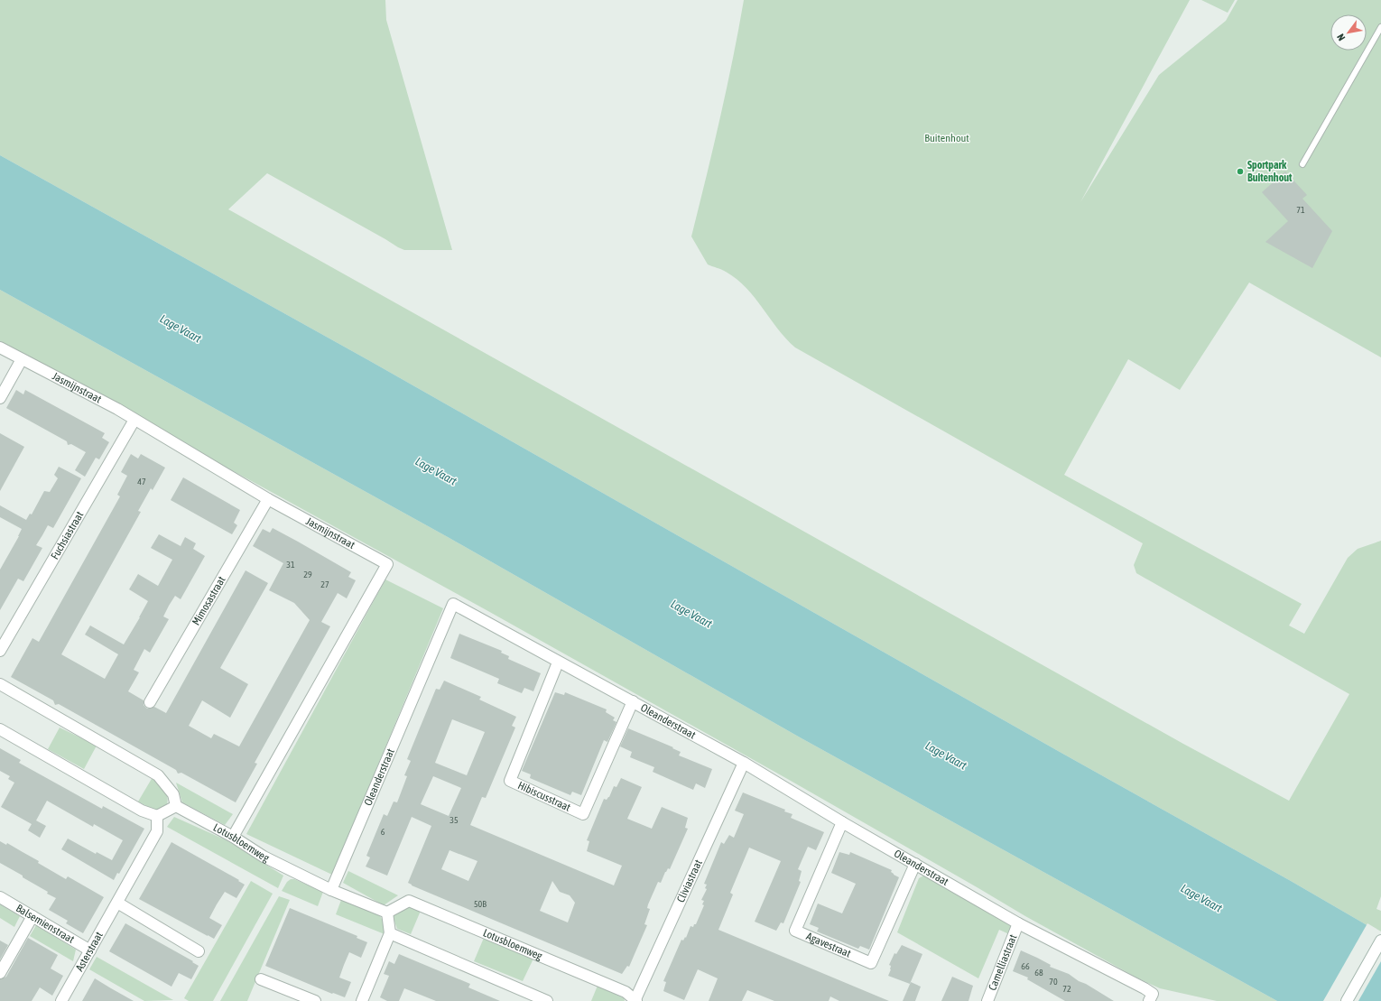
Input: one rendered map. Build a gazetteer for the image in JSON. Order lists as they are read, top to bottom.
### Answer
{
  "streets": {
    "street": [
      "Jasmijnstraat",
      "Fuchsiastraat",
      "Mimosastraat",
      "Oleanderstraat",
      "Hibiscusstraat",
      "Lotusbloemweg",
      "Cliviastraat",
      "Balsemienstraat",
      "Agavestraat",
      "Asterstraat",
      "Camelliastraat"
    ]
  },
  "crossings": [
    ["Jasmijnstraat", "Fuchsiastraat"],
    ["Jasmijnstraat", "Mimosastraat"],
    ["Jasmijnstraat", "Lotusbloemweg"],
    ["Oleanderstraat", "Hibiscusstraat"],
    ["Oleanderstraat", "Lotusbloemweg"],
    ["Oleanderstraat", "Cliviastraat"],
    ["Oleanderstraat", "Agavestraat"],
    ["Oleanderstraat", "Camelliastraat"],
    ["Lotusbloemweg", "Cliviastraat"],
    ["Balsemienstraat", "Asterstraat"]
  ],
  "water": ["Lage Vaart"],
  "parks": ["Buitenhout"],
  "places": ["Sportpark Buitenhout"],
  "house_numbers": [
    "71",
    "47",
    "31",
    "29",
    "27",
    "35",
    "6",
    "50B",
    "66",
    "68",
    "70",
    "72"
  ],
  "north": "bottom left"
}
